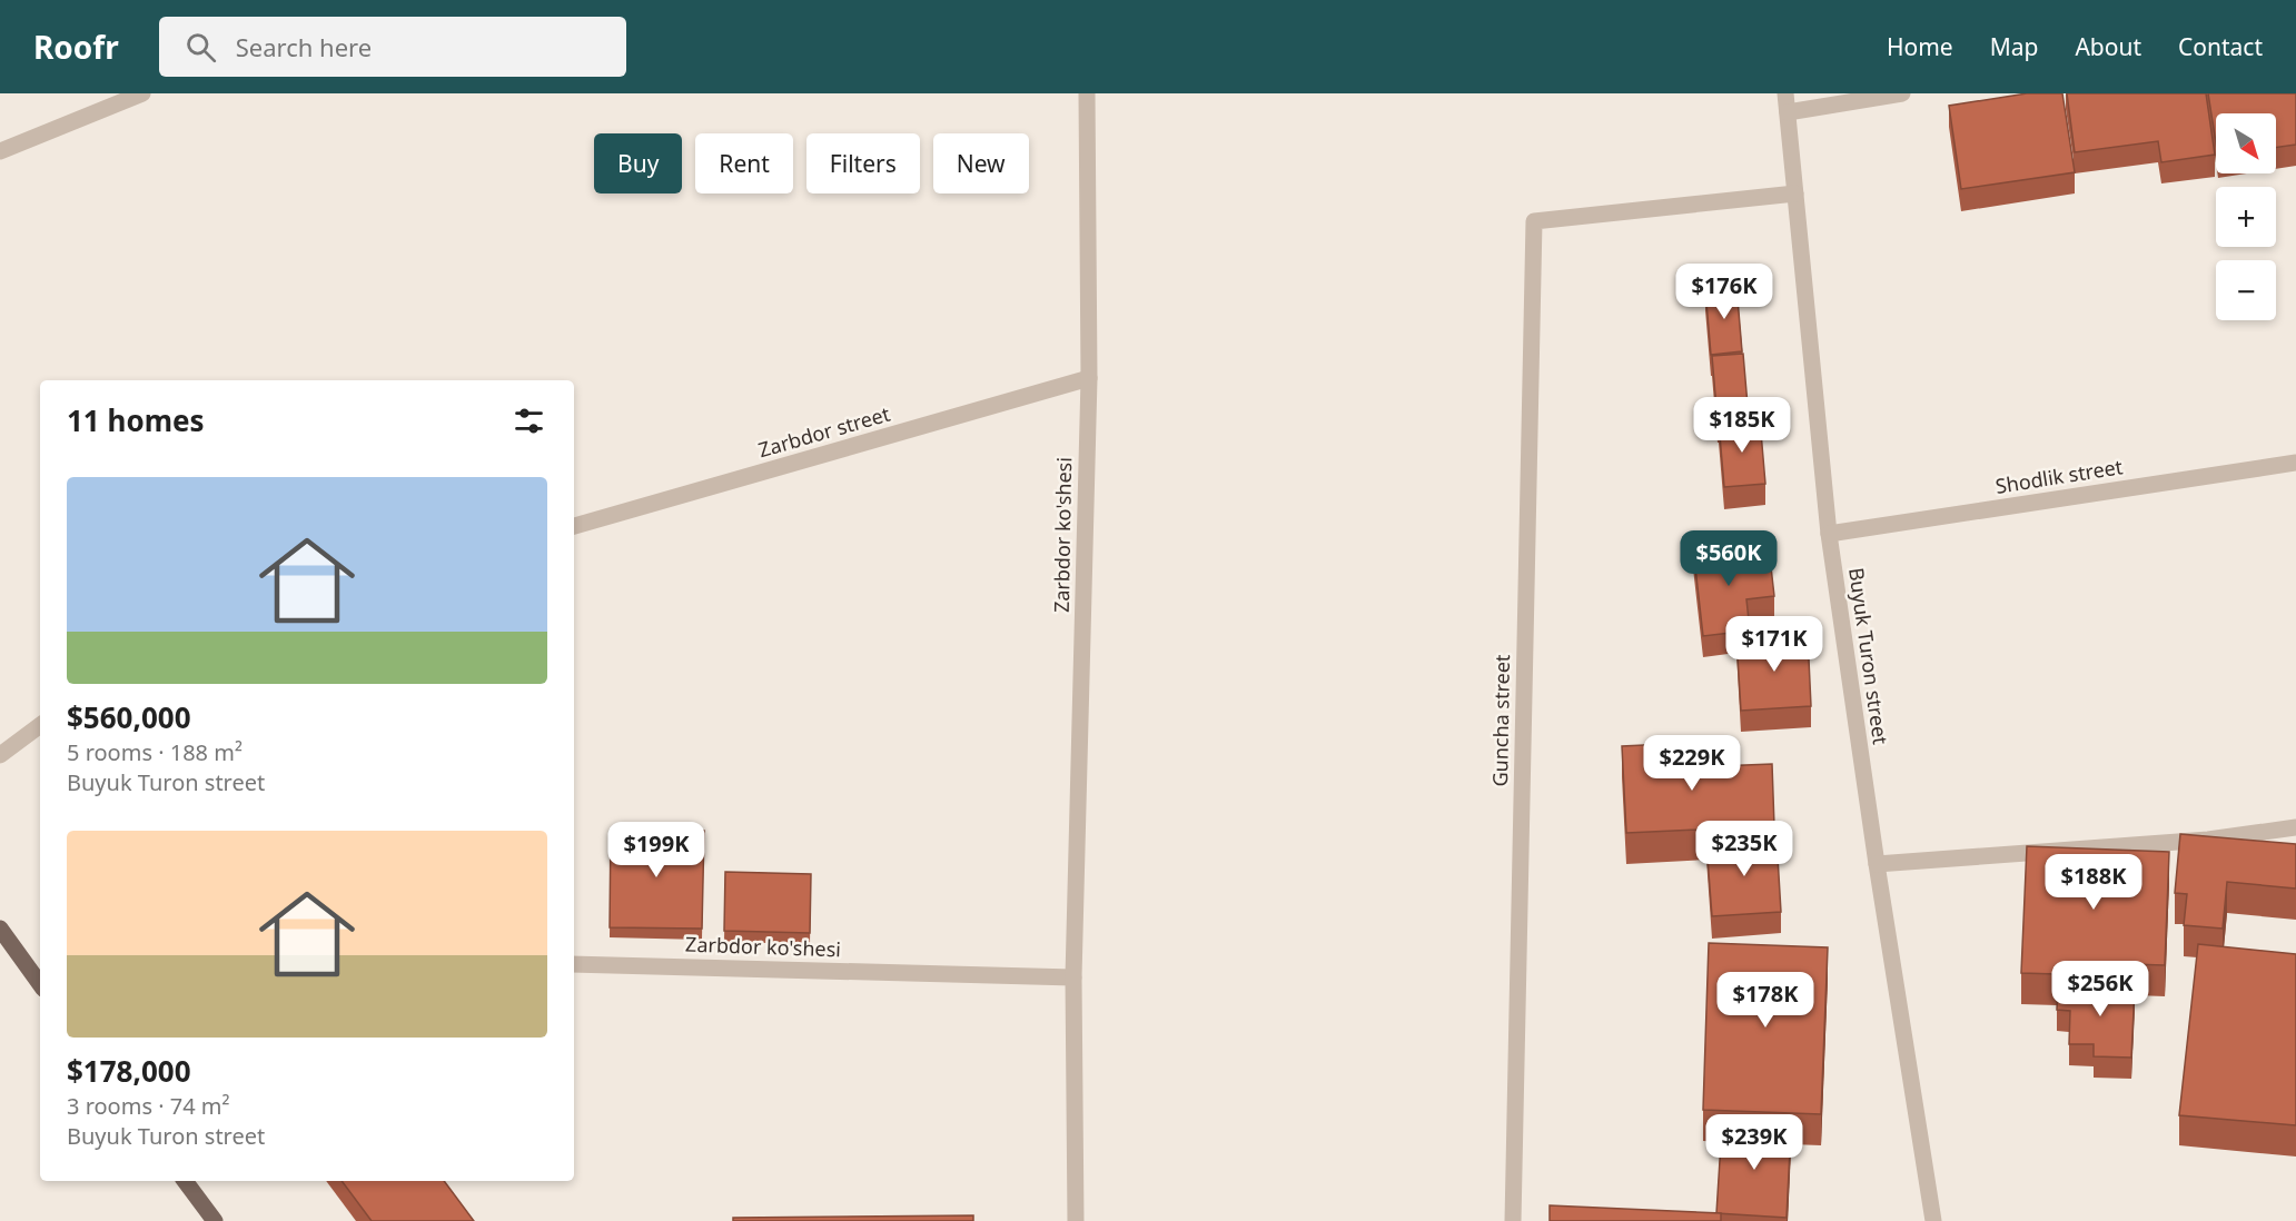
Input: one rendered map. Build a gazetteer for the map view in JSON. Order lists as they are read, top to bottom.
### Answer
{
  "streets": {
    "street": [
      "Zarbdor street",
      "Shodlik street",
      "Zarbdor ko'shesi",
      "Buyuk Turon street",
      "Guncha street"
    ]
  },
  "crossings": [
    ["Zarbdor street", "Zarbdor ko'shesi"],
    ["Shodlik street", "Buyuk Turon street"],
    ["Buyuk Turon street", "Guncha street"]
  ],
  "north": "bottom right",
  "page": {
    "header": "Roofr",
    "search": "Search here",
    "nav": [
      "Home",
      "Map",
      "About",
      "Contact"
    ],
    "map_buttons": ["+", "−"],
    "chip": [
      "Buy",
      "Rent",
      "Filters",
      "New"
    ],
    "price": [
      "$176K",
      "$185K",
      "$560K",
      "$171K",
      "$229K",
      "$235K",
      "$199K",
      "$188K",
      "$256K",
      "$178K",
      "$239K"
    ],
    "heading": "11 homes",
    "list": [
      {
        "name": "$560,000",
        "note": "5 rooms · 188 m² · Buyuk Turon street"
      },
      {
        "name": "$178,000",
        "note": "3 rooms · 74 m² · Buyuk Turon street"
      }
    ]
  }
}
